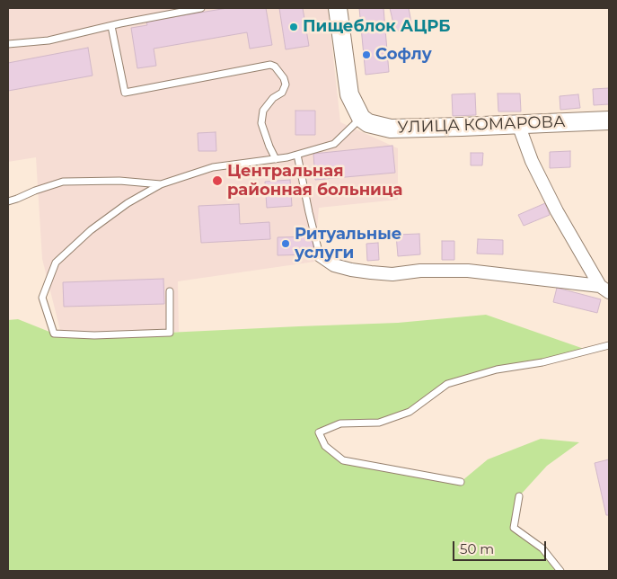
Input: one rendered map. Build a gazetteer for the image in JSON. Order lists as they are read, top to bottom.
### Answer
{
  "streets": {
    "street": ["УЛИЦА КОМАРОВА"]
  },
  "places": [
    "Пищеблок АЦРБ",
    "Софлу",
    "Центральная районная больница",
    "Ритуальные услуги"
  ],
  "scale_bar": "50 m"
}
